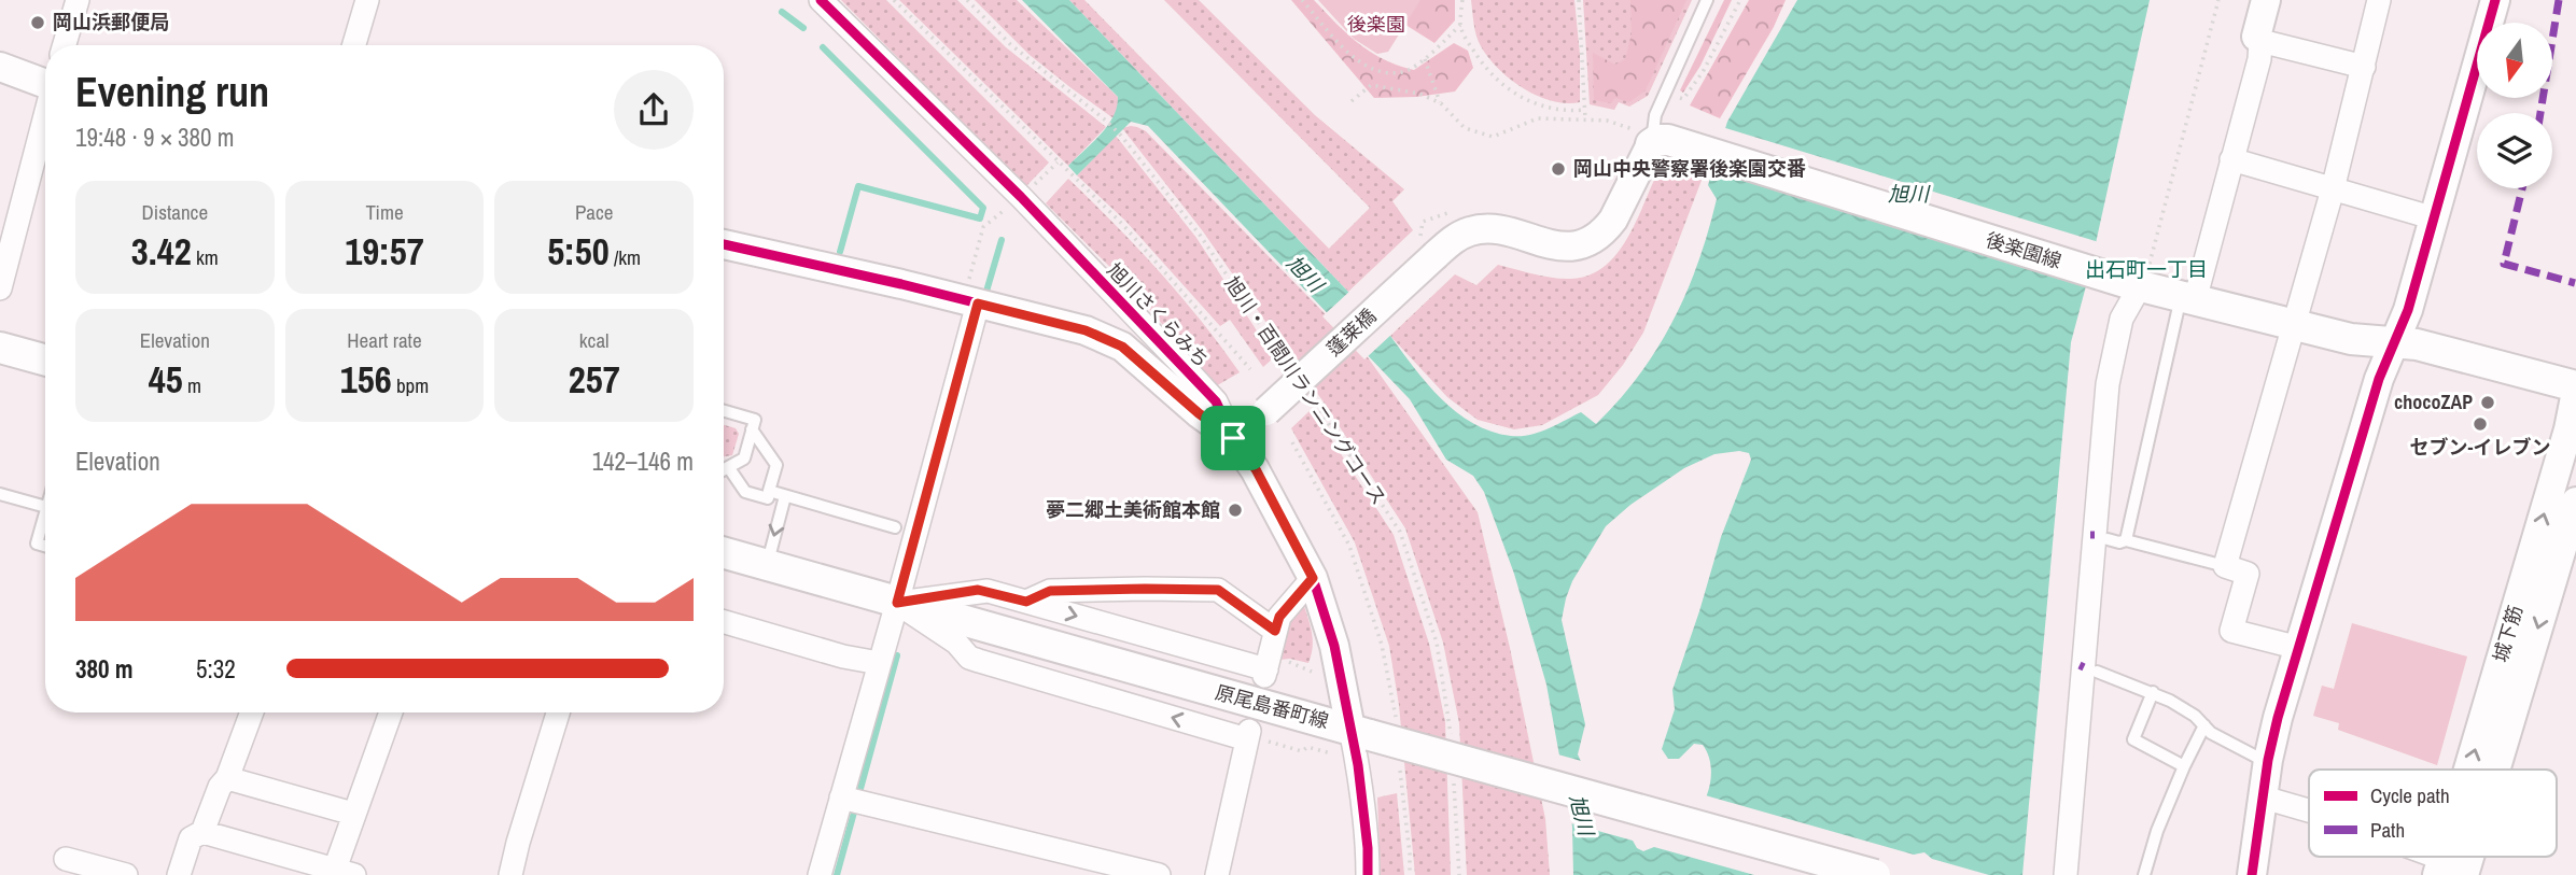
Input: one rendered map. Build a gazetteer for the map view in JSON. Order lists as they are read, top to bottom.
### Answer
{
  "streets": {
    "main road": ["後楽園線", "原尾島番町線"],
    "street": ["旭川さくらみち", "蓬莱橋", "城下筋"],
    "path": ["旭川・百間川ランニングコース"]
  },
  "crossings": [
    ["後楽園線", "蓬莱橋"],
    ["後楽園線", "城下筋"],
    ["旭川さくらみち", "蓬莱橋"],
    ["旭川さくらみち", "原尾島番町線"]
  ],
  "districts": ["出石町一丁目"],
  "water": ["旭川"],
  "parks": ["後楽園"],
  "places": [
    "岡山浜郵便局",
    "岡山中央警察署後楽園交番",
    "chocoZAP",
    "セブン-イレブン",
    "夢二郷土美術館本館"
  ],
  "legend": ["Cycle path", "Path"],
  "north": "bottom",
  "page": {
    "heading": ["Evening run", "19:48 · 9 × 380 m"],
    "stats": [
      ["Distance", "3.42 km"],
      ["Time", "19:57"],
      ["Pace", "5:50 /km"],
      ["Elevation", "45 m"],
      ["Heart rate", "156 bpm"],
      ["kcal", "257"]
    ],
    "chart": ["Elevation", "142–146 m"],
    "list": [
      {
        "name": "380 m",
        "note": "5:32"
      }
    ]
  }
}
